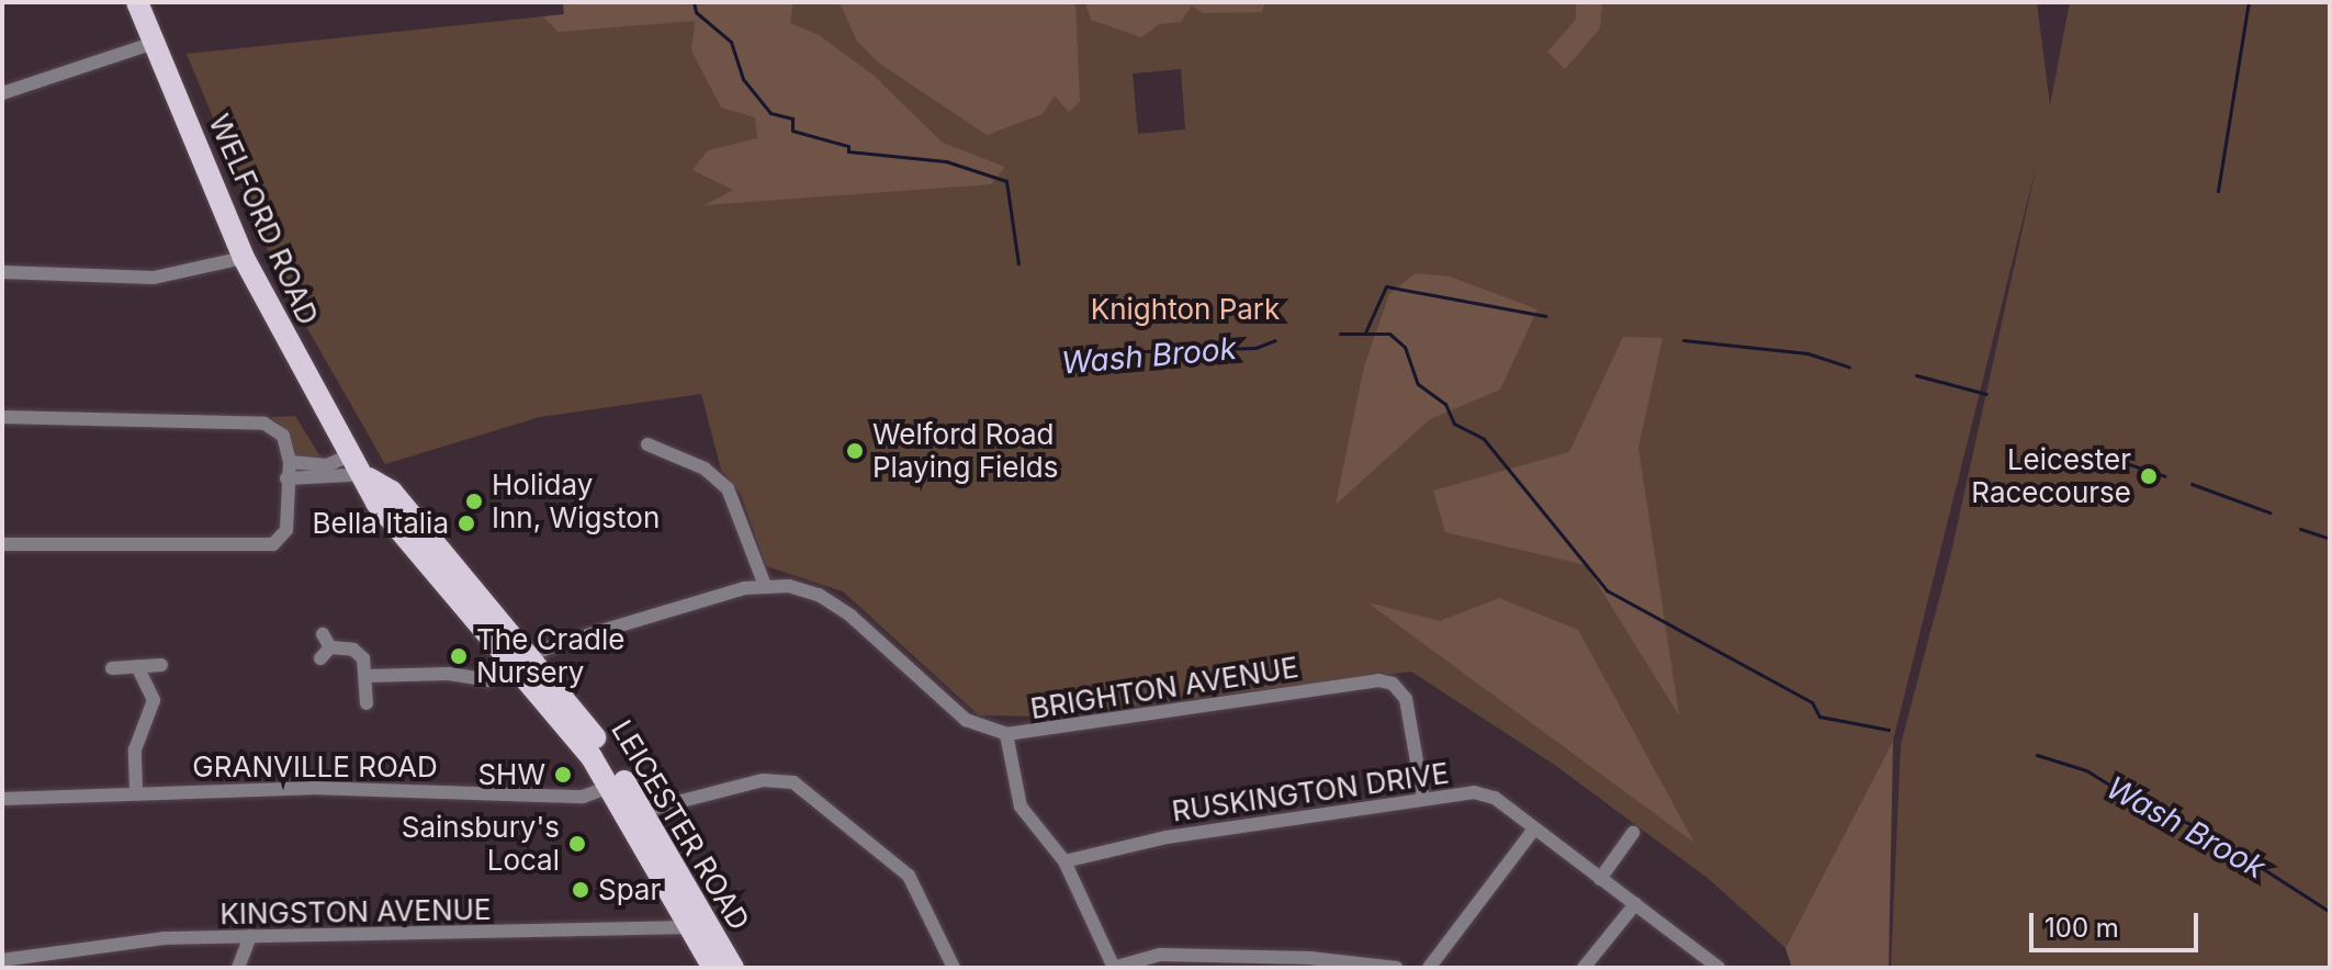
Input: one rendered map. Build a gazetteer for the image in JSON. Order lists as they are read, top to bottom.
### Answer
{
  "streets": {
    "main road": ["WELFORD ROAD", "LEICESTER ROAD"],
    "street": [
      "BRIGHTON AVENUE",
      "GRANVILLE ROAD",
      "RUSKINGTON DRIVE",
      "KINGSTON AVENUE"
    ]
  },
  "crossings": [
    ["WELFORD ROAD", "LEICESTER ROAD"],
    ["BRIGHTON AVENUE", "RUSKINGTON DRIVE"],
    ["BRIGHTON AVENUE", "LEICESTER ROAD"],
    ["GRANVILLE ROAD", "LEICESTER ROAD"],
    ["LEICESTER ROAD", "KINGSTON AVENUE"]
  ],
  "water": ["Wash Brook"],
  "parks": ["Knighton Park"],
  "places": [
    "Welford Road Playing Fields",
    "Leicester Racecourse",
    "Holiday Inn, Wigston",
    "Bella Italia",
    "The Cradle Nursery",
    "SHW",
    "Sainsbury's Local",
    "Spar"
  ],
  "scale_bar": "100 m"
}
